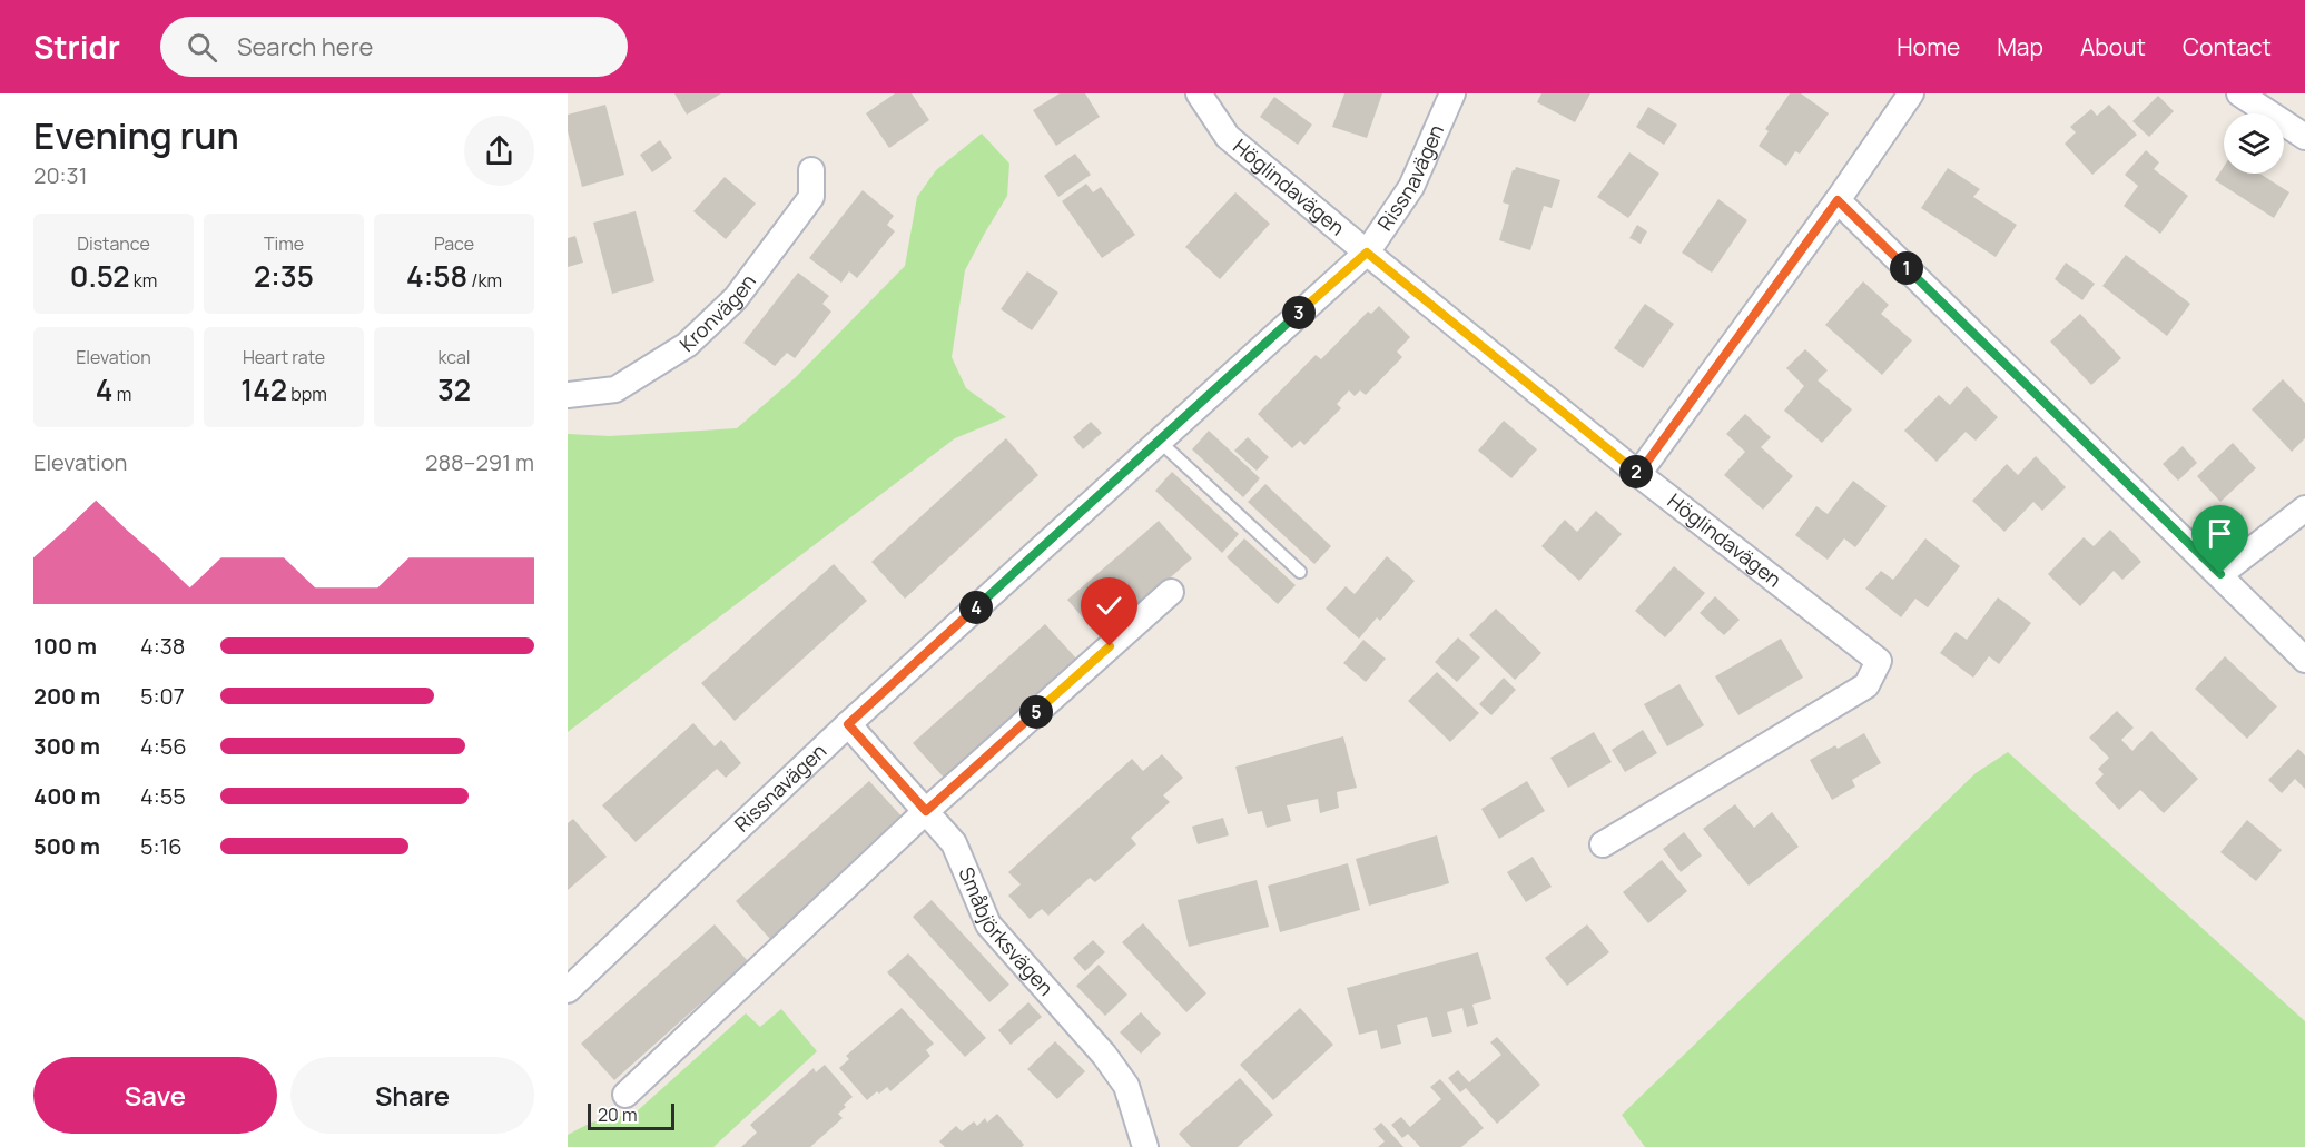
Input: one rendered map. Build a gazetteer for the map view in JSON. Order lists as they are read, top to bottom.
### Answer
{
  "streets": {
    "street": [
      "Rissnavägen",
      "Höglindavägen",
      "Kronvägen",
      "Småbjörksvägen"
    ]
  },
  "crossings": [
    ["Rissnavägen", "Höglindavägen"],
    ["Rissnavägen", "Småbjörksvägen"]
  ],
  "scale_bar": "20 m",
  "page": {
    "header": "Stridr",
    "search": "Search here",
    "nav": [
      "Home",
      "Map",
      "About",
      "Contact"
    ],
    "heading": ["Evening run", "20:31"],
    "stats": [
      ["Distance", "0.52 km"],
      ["Time", "2:35"],
      ["Pace", "4:58 /km"],
      ["Elevation", "4 m"],
      ["Heart rate", "142 bpm"],
      ["kcal", "32"]
    ],
    "pins": [
      "1",
      "3",
      "2",
      "4",
      "5"
    ],
    "chart": ["Elevation", "288–291 m"],
    "list": [
      {
        "name": "100 m",
        "note": "4:38"
      },
      {
        "name": "200 m",
        "note": "5:07"
      },
      {
        "name": "300 m",
        "note": "4:56"
      },
      {
        "name": "400 m",
        "note": "4:55"
      },
      {
        "name": "500 m",
        "note": "5:16"
      }
    ],
    "buttons": ["Save", "Share"],
    "scale": "20 m"
  }
}
